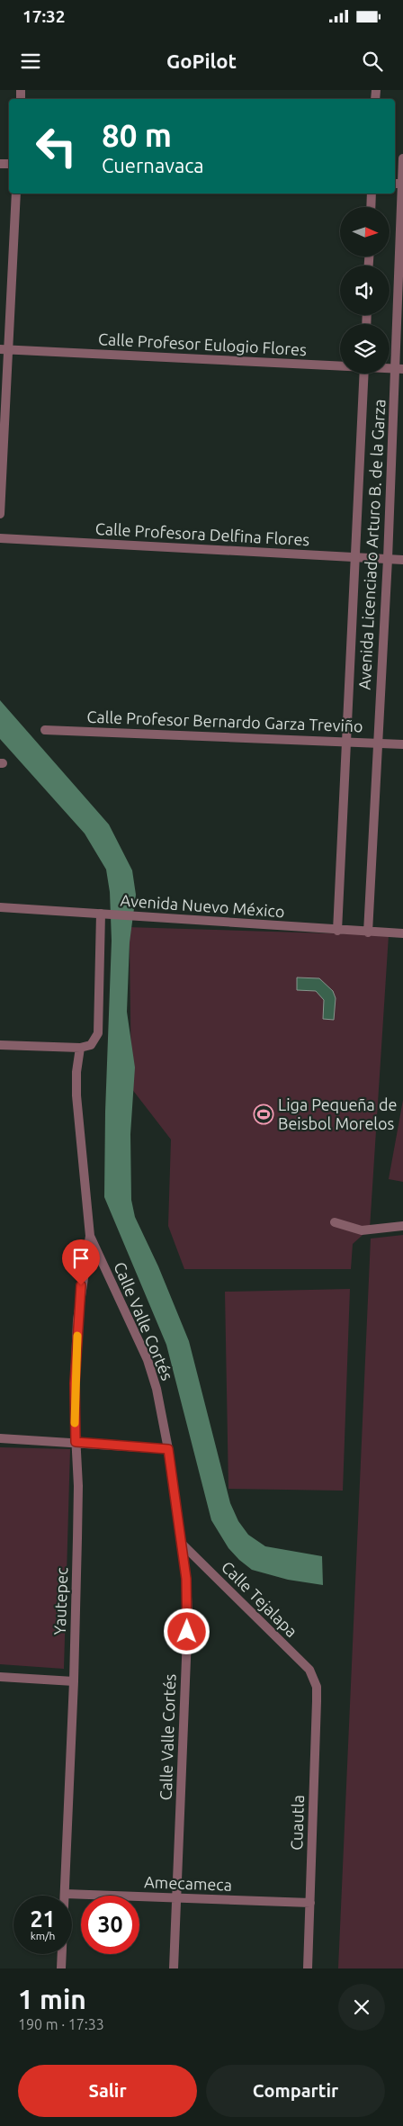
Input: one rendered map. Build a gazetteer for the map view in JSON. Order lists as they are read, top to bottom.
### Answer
{
  "streets": {
    "street": [
      "Calle Profesor Eulogio Flores",
      "Calle Profesora Delfina Flores",
      "Avenida Licenciado Arturo B. de la Garza",
      "Calle Profesor Bernardo Garza Treviño",
      "Avenida Nuevo México",
      "Calle Valle Cortés",
      "Calle Tejalapa",
      "Yautepec",
      "Cuautla",
      "Amecameca"
    ]
  },
  "crossings": [
    ["Calle Profesora Delfina Flores", "Avenida Licenciado Arturo B. de la Garza"],
    ["Avenida Licenciado Arturo B. de la Garza", "Calle Profesor Bernardo Garza Treviño"],
    ["Avenida Licenciado Arturo B. de la Garza", "Avenida Nuevo México"],
    ["Calle Valle Cortés", "Calle Tejalapa"],
    ["Calle Valle Cortés", "Yautepec"],
    ["Calle Valle Cortés", "Amecameca"],
    ["Calle Tejalapa", "Cuautla"],
    ["Yautepec", "Amecameca"],
    ["Cuautla", "Amecameca"]
  ],
  "places": {
    "sports": ["Liga Pequeña de Beisbol Morelos"]
  },
  "north": "right",
  "page": {
    "status": "17:32",
    "header": "GoPilot",
    "turn": ["80 m", "Cuernavaca"],
    "speed": "21 km/h",
    "limit": "30",
    "heading": ["1 min", "190 m · 17:33"],
    "buttons": ["Salir", "Compartir"]
  }
}
